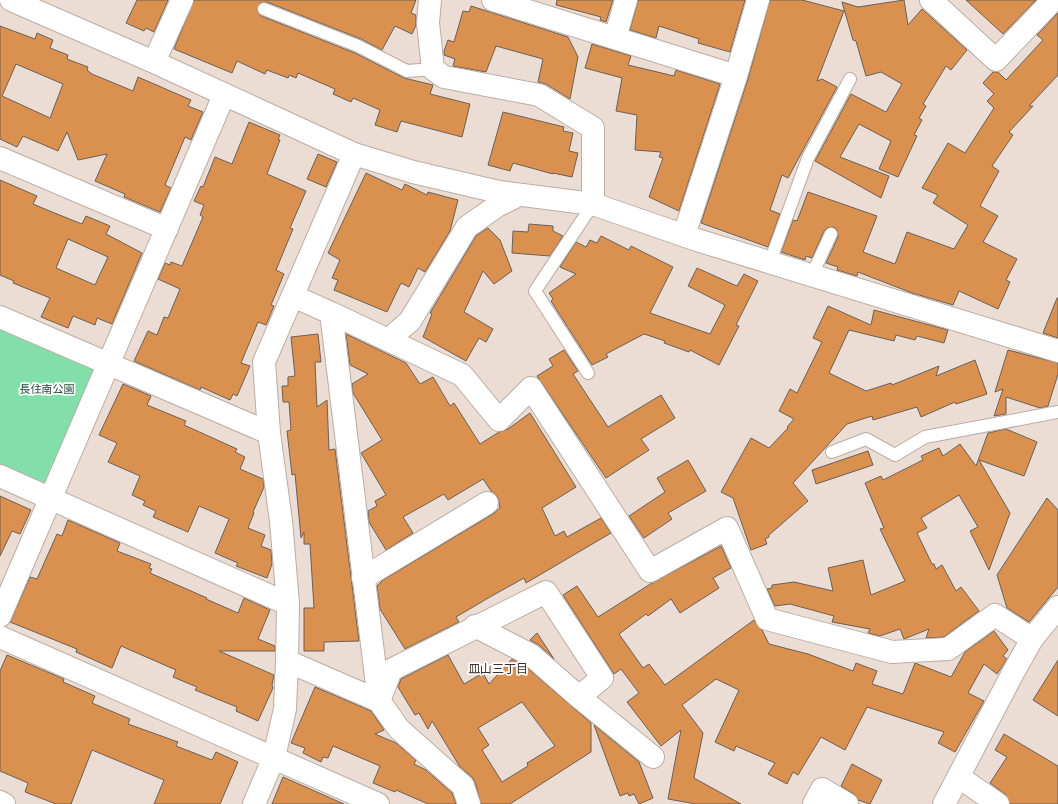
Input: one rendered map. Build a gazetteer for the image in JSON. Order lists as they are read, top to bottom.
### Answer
{
  "districts": ["皿山三丁目"],
  "parks": ["長住南公園"]
}
